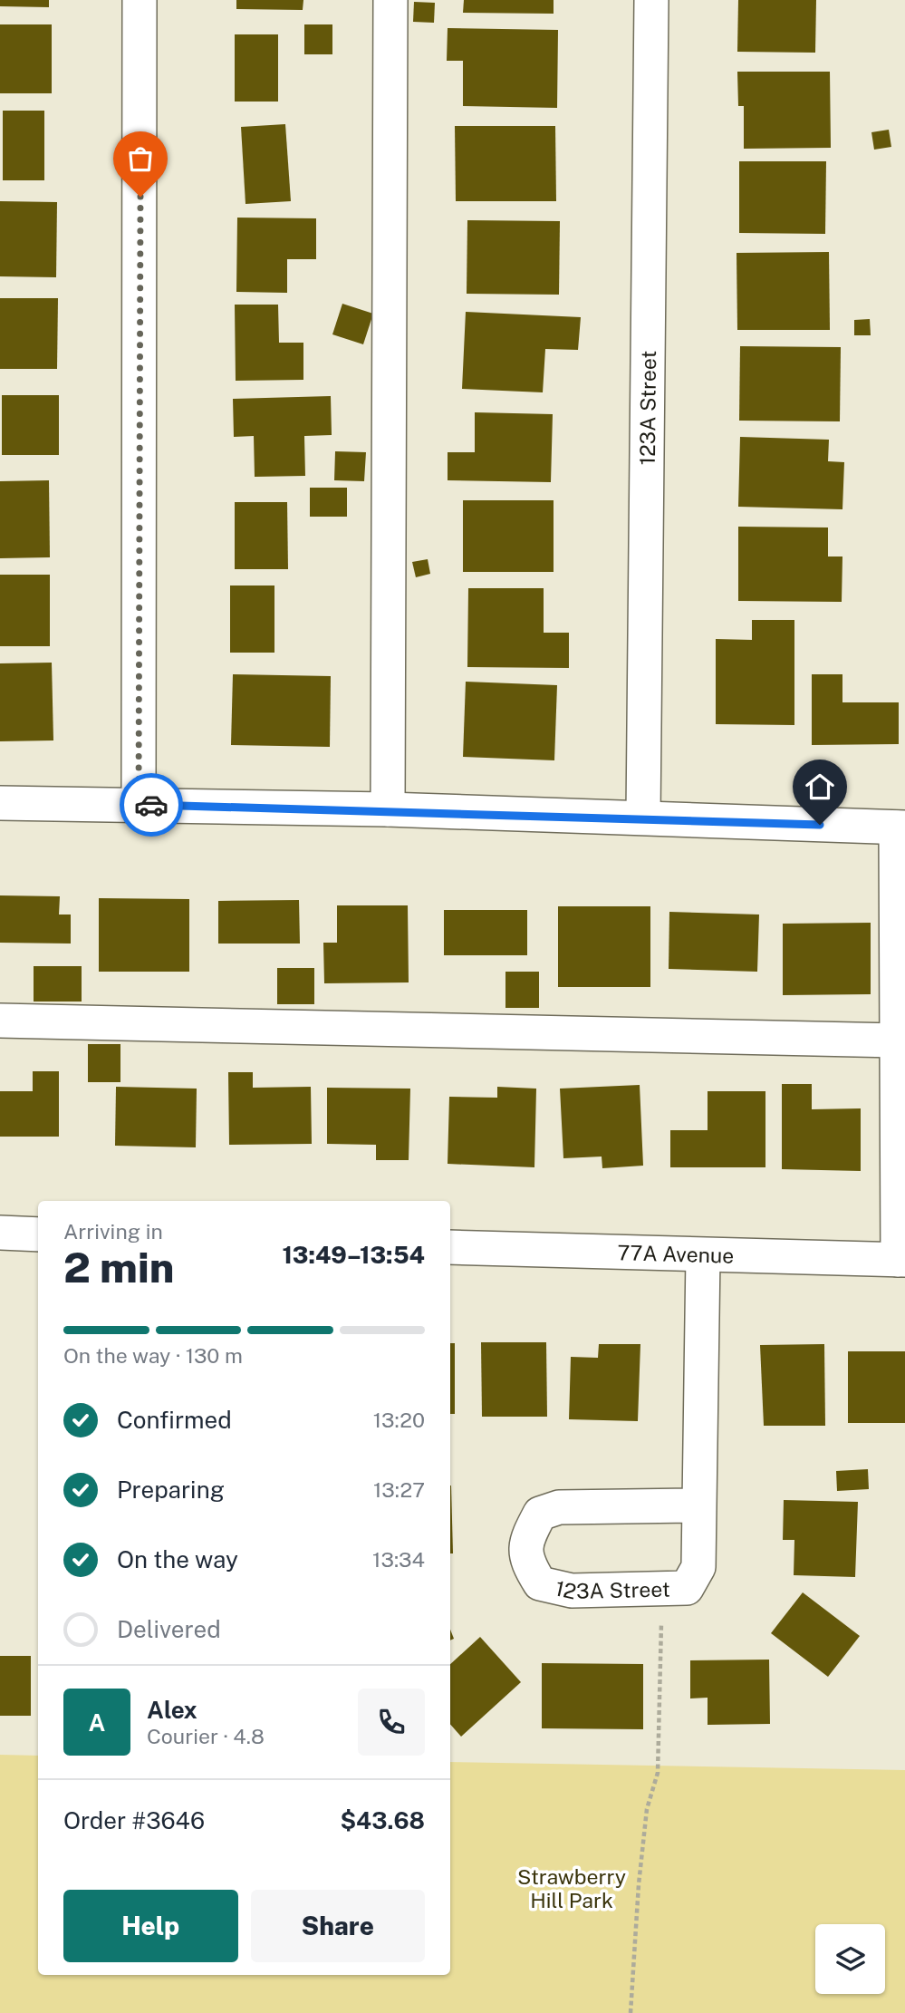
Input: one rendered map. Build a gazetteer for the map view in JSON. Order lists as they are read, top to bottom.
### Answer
{
  "streets": {
    "street": ["123A Street", "77A Avenue"]
  },
  "crossings": [
    ["123A Street", "77A Avenue"]
  ],
  "parks": ["Strawberry Hill Park"],
  "page": {
    "heading": ["2 min", "Arriving in", "13:49–13:54"],
    "panel": [
      "Alex",
      "Courier · 4.8",
      "Order #3646",
      "$43.68"
    ],
    "bar": "On the way · 130 m",
    "list": [
      ["Confirmed", "13:20"],
      ["Preparing", "13:27"],
      ["On the way", "13:34"],
      "Delivered"
    ],
    "round": "A",
    "buttons": ["Help", "Share"]
  }
}
